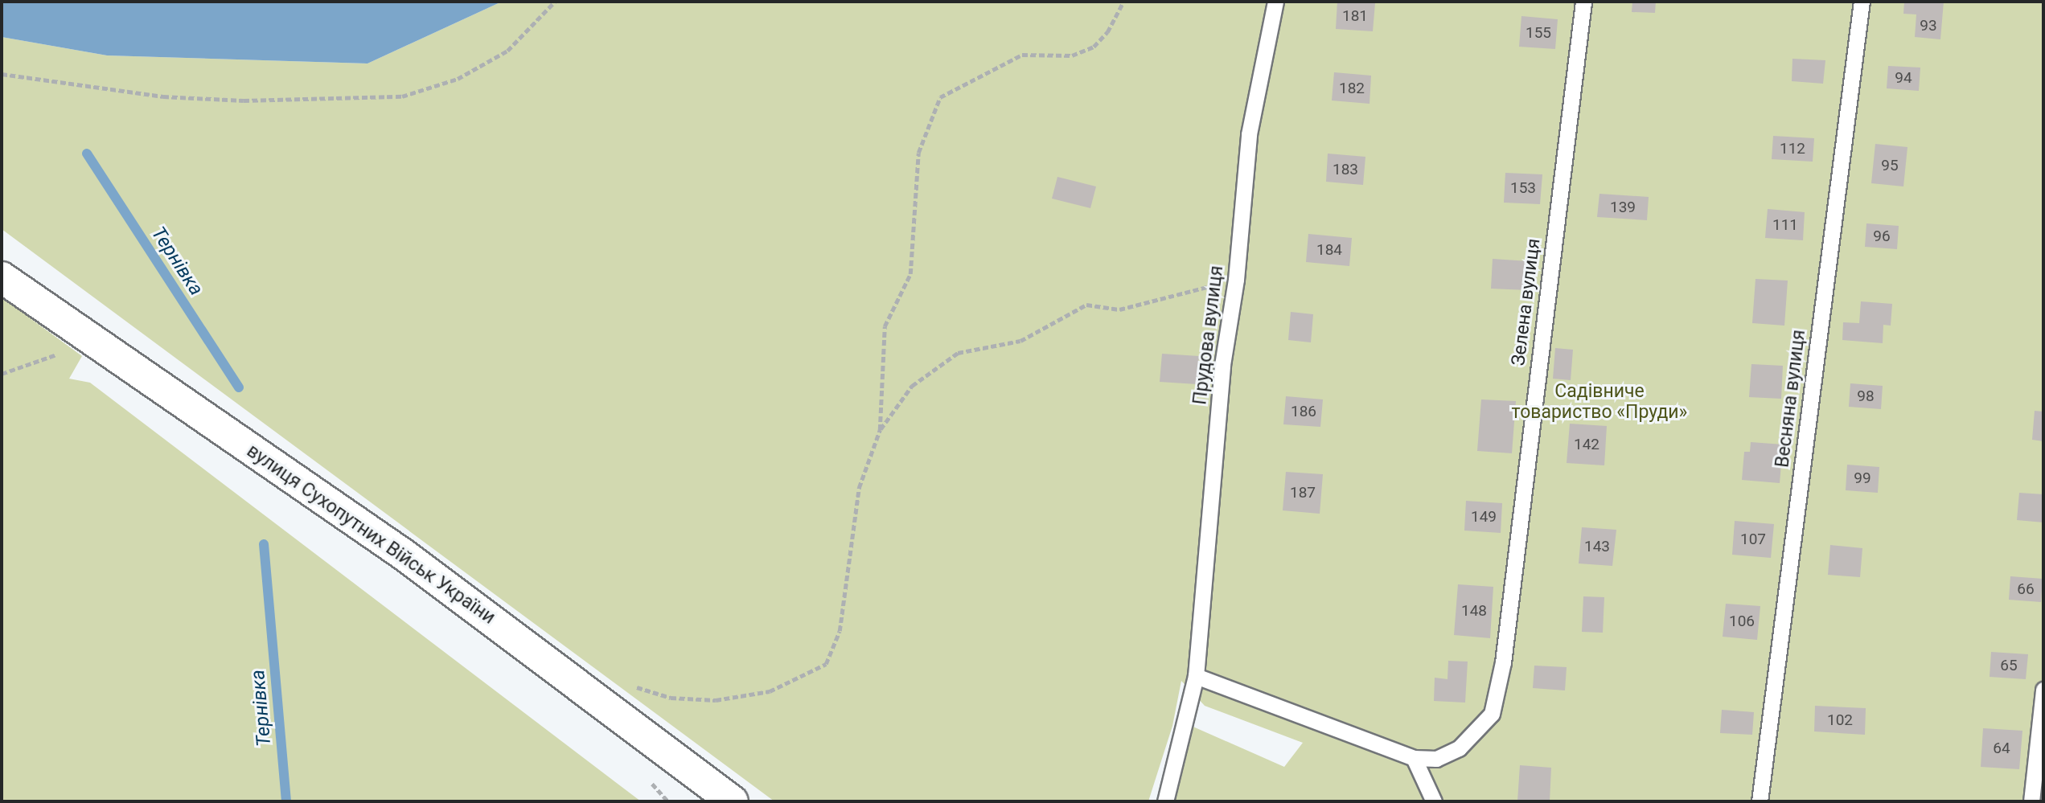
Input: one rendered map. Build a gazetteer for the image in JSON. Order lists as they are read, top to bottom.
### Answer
{
  "streets": {
    "street": ["вулиця Сухопутних Військ України"],
    "lane": ["Зелена вулиця", "Прудова вулиця", "Весняна вулиця"]
  },
  "water": ["Тернівка"],
  "parks": ["Садівниче товариство «Пруди»"],
  "house_numbers": [
    "181",
    "93",
    "155",
    "94",
    "182",
    "112",
    "95",
    "183",
    "153",
    "139",
    "111",
    "96",
    "184",
    "98",
    "186",
    "142",
    "99",
    "187",
    "149",
    "107",
    "143",
    "66",
    "148",
    "106",
    "65",
    "102",
    "64"
  ]
}
